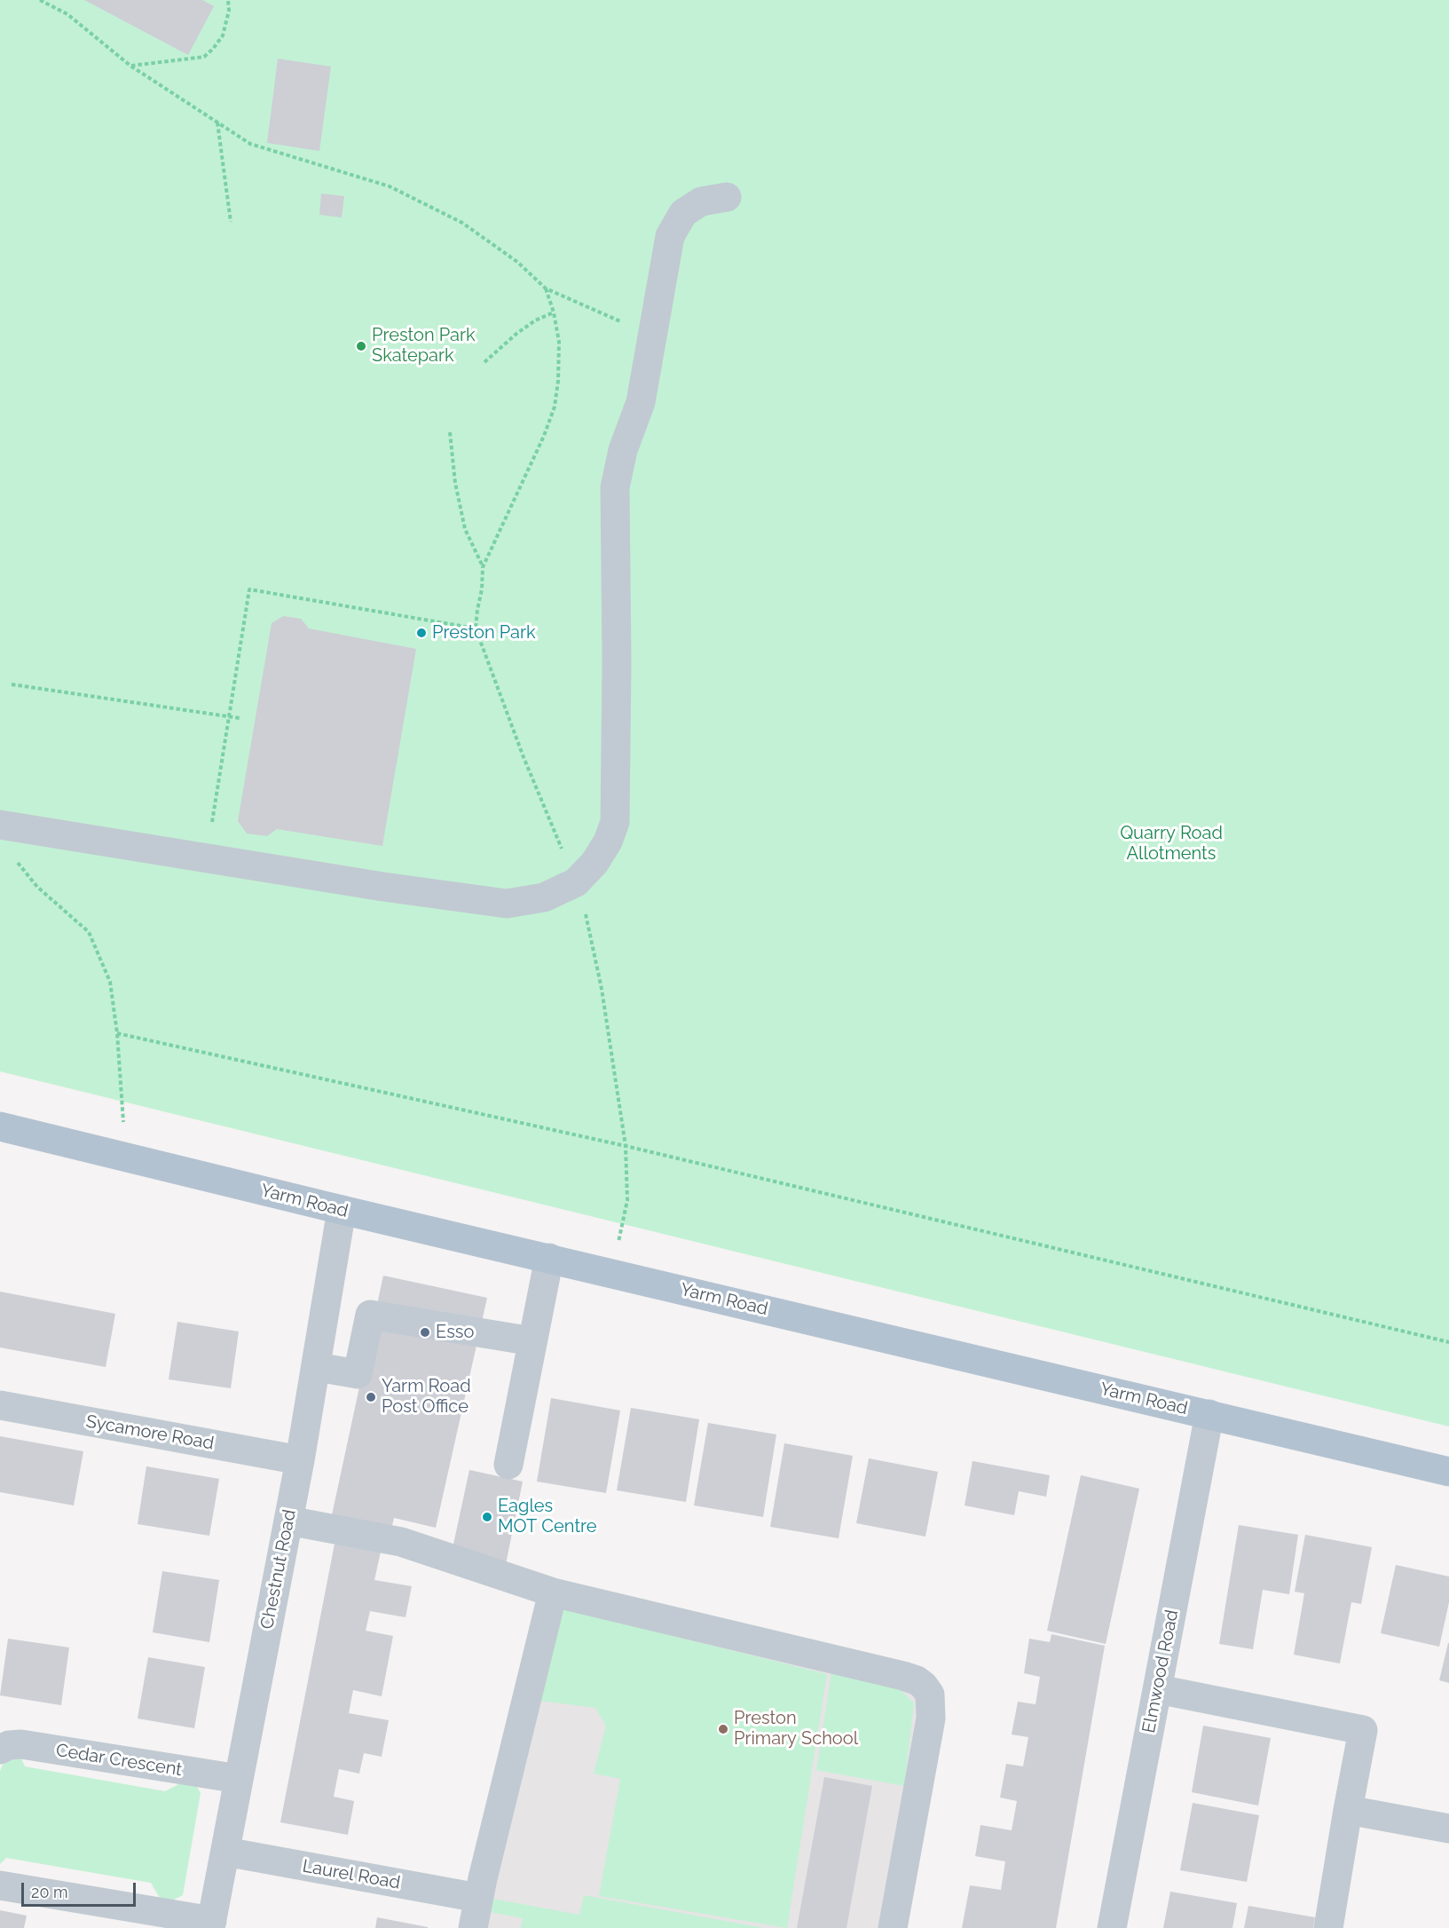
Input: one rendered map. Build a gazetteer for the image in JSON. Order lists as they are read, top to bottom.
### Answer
{
  "streets": {
    "main road": ["Yarm Road"],
    "street": [
      "Sycamore Road",
      "Chestnut Road",
      "Elmwood Road",
      "Cedar Crescent",
      "Laurel Road"
    ]
  },
  "crossings": [
    ["Yarm Road", "Chestnut Road"],
    ["Yarm Road", "Elmwood Road"],
    ["Sycamore Road", "Chestnut Road"],
    ["Chestnut Road", "Cedar Crescent"],
    ["Chestnut Road", "Laurel Road"]
  ],
  "parks": ["Quarry Road Allotments"],
  "places": [
    "Preston Park Skatepark",
    "Preston Park",
    "Esso",
    "Yarm Road Post Office",
    "Eagles MOT Centre",
    "Preston Primary School"
  ],
  "scale_bar": "20 m"
}
